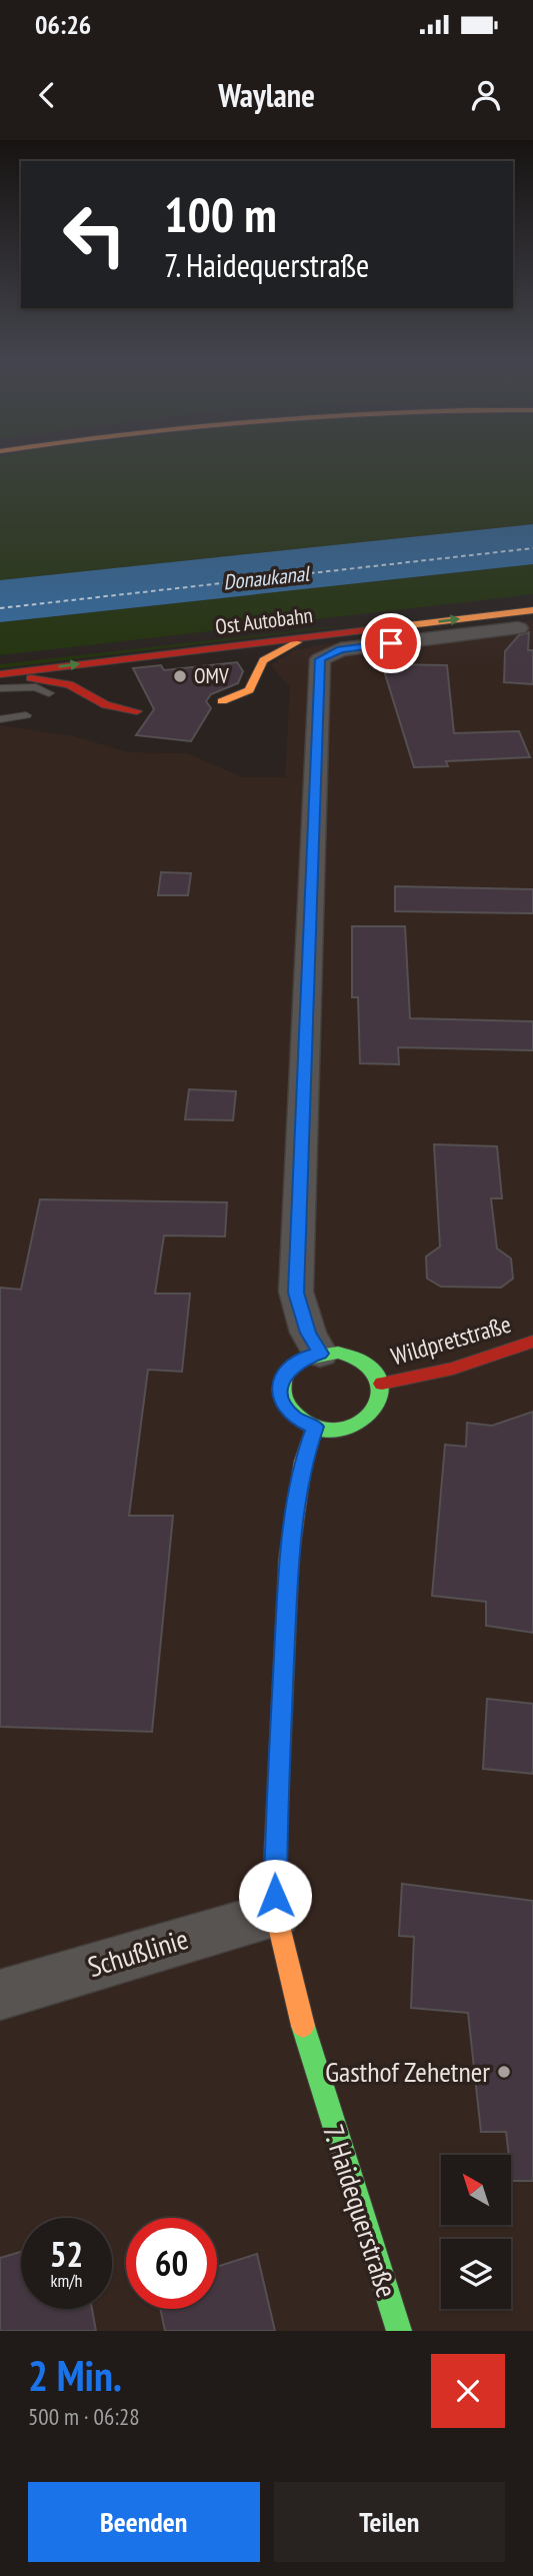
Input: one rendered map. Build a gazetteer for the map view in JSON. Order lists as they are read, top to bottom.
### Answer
{
  "streets": {
    "main road": ["Ost Autobahn", "Wildpretstraße", "7. Haidequerstraße"],
    "street": ["Schußlinie"]
  },
  "crossings": [
    ["Wildpretstraße", "7. Haidequerstraße"],
    ["Schußlinie", "7. Haidequerstraße"]
  ],
  "one_way": ["Ost Autobahn"],
  "water": ["Donaukanal"],
  "places": ["OMV", "Gasthof Zehetner"],
  "north": "top left",
  "page": {
    "status": "06:26",
    "header": "Waylane",
    "turn": ["100 m", "7. Haidequerstraße"],
    "speed": "52 km/h",
    "limit": "60",
    "heading": ["2 Min.", "500 m · 06:28"],
    "buttons": ["Beenden", "Teilen"]
  }
}
